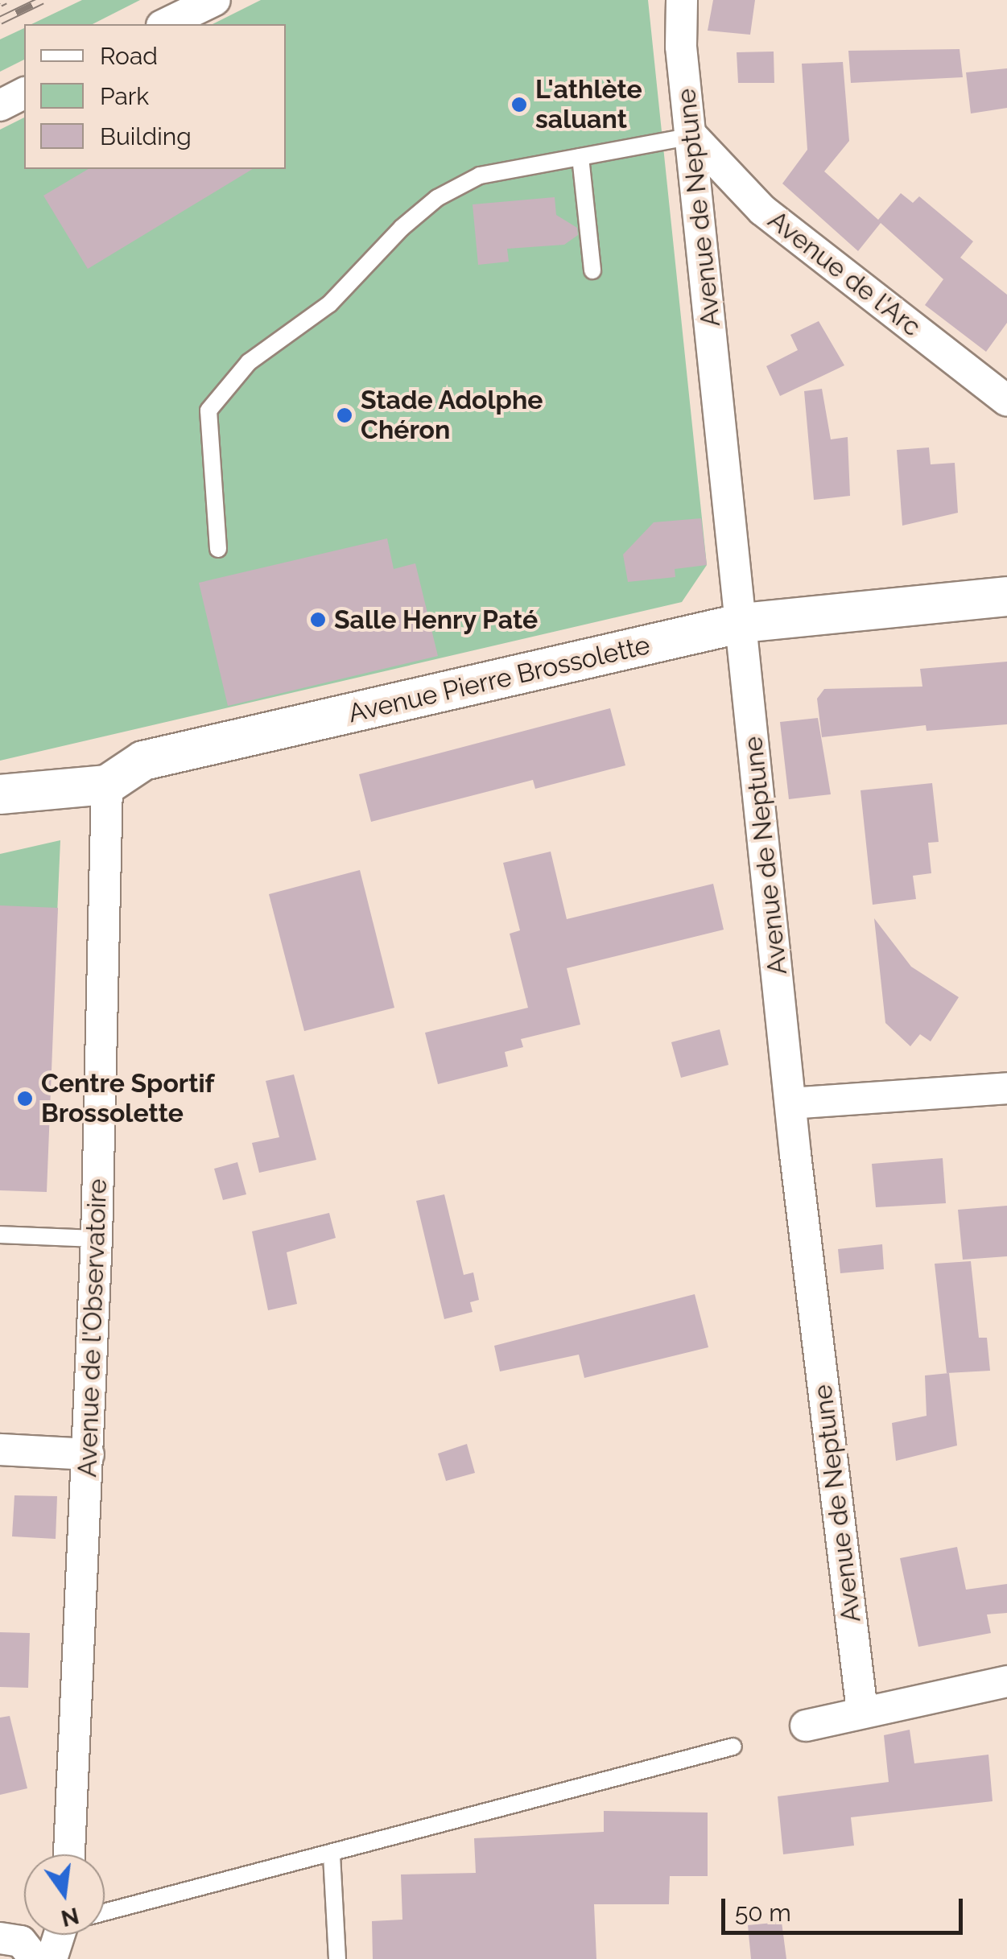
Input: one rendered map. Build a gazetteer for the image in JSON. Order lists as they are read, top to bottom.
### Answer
{
  "streets": {
    "street": [
      "Avenue de Neptune",
      "Avenue de l'Arc",
      "Avenue Pierre Brossolette",
      "Avenue de l'Observatoire"
    ]
  },
  "crossings": [
    ["Avenue de Neptune", "Avenue de l'Arc"],
    ["Avenue de Neptune", "Avenue Pierre Brossolette"],
    ["Avenue Pierre Brossolette", "Avenue de l'Observatoire"]
  ],
  "places": [
    "L'athlète saluant",
    "Stade Adolphe Chéron",
    "Salle Henry Paté",
    "Centre Sportif Brossolette"
  ],
  "legend": ["Road", "Park", "Building"],
  "scale_bar": "50 m",
  "north": "bottom"
}
